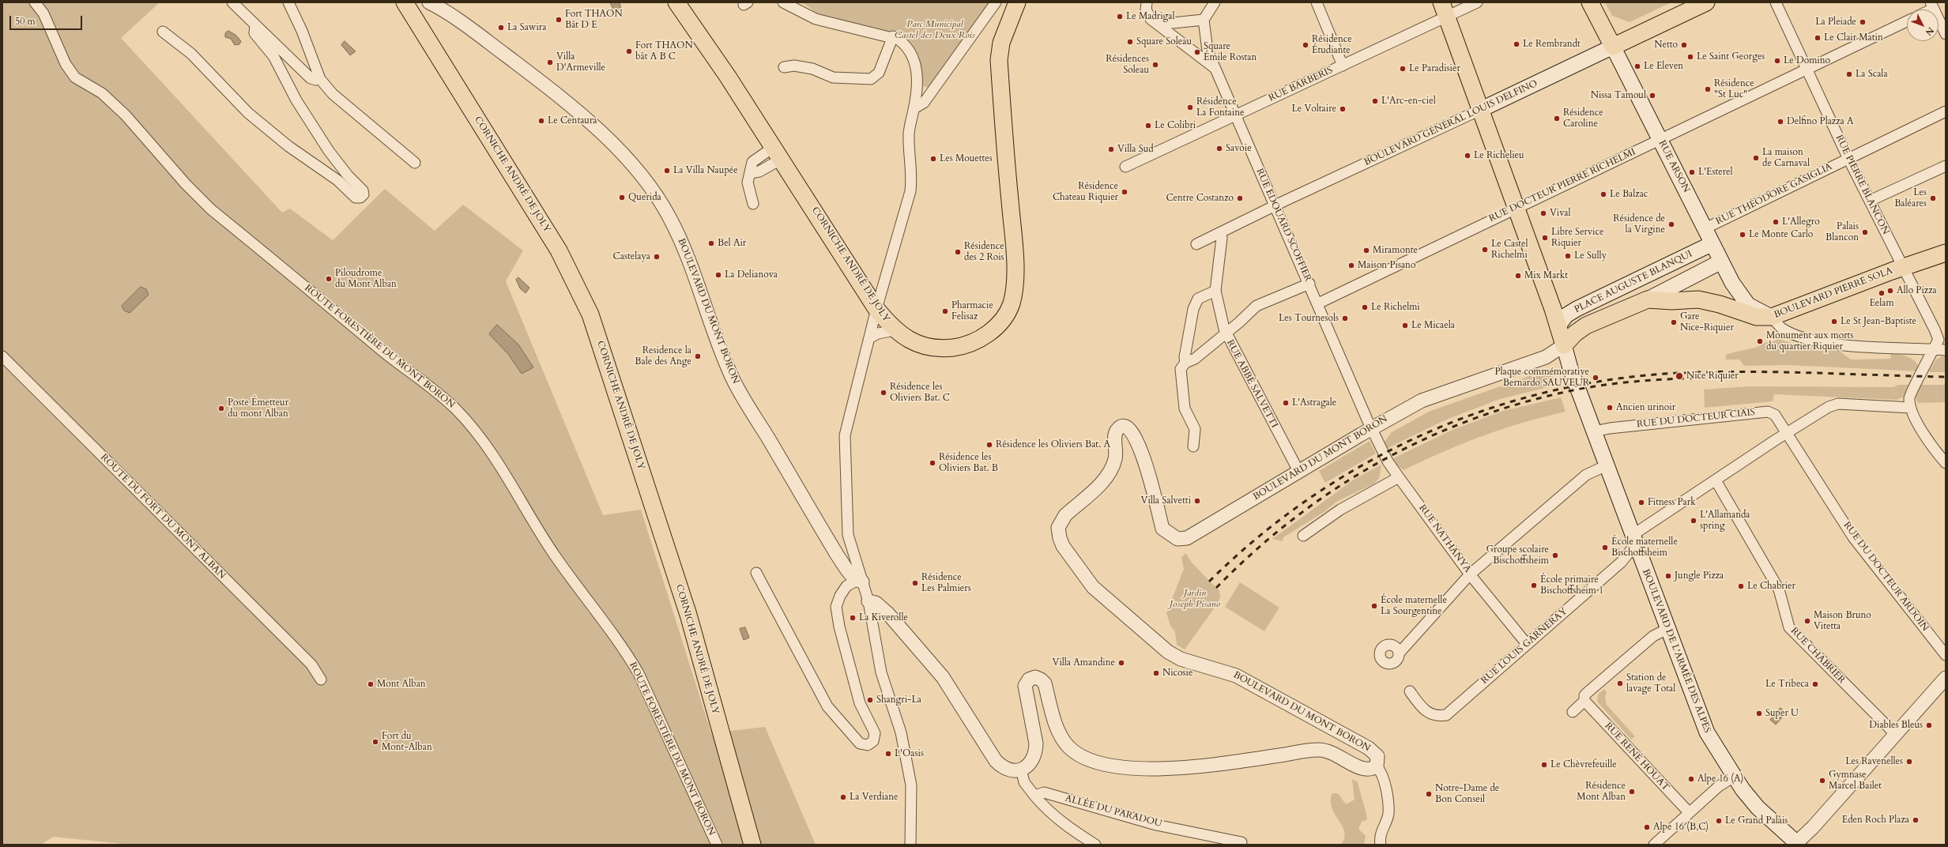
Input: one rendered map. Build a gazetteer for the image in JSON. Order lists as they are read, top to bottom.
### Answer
{
  "streets": {
    "main road": [
      "BOULEVARD GÉNÉRAL LOUIS DELFINO",
      "RUE ARSON",
      "CORNICHE ANDRÉ DE JOLY",
      "PLACE AUGUSTE BLANQUI",
      "BOULEVARD PIERRE SOLA",
      "BOULEVARD DE L'ARMÉE DES ALPES"
    ],
    "street": [
      "RUE BARBERIS",
      "RUE PIERRE BLANCON",
      "RUE DOCTEUR PIERRE RICHELMI",
      "RUE THÉODORE GASIGLIA",
      "RUE EDOUARD SCOFFIER",
      "BOULEVARD DU MONT BORON",
      "ROUTE FORESTIÈRE DU MONT BORON",
      "RUE ABBÉ SALVETTI",
      "RUE DU DOCTEUR CIAIS",
      "ROUTE DU FORT DU MONT ALBAN",
      "RUE NATHANYA",
      "RUE DU DOCTEUR ARDOIN",
      "RUE LOUIS GARNERAY",
      "RUE CHABRIER",
      "RUE RENÉ HOUAT",
      "ALLÉE DU PARADOU"
    ]
  },
  "crossings": [
    ["RUE BARBERIS", "RUE EDOUARD SCOFFIER"],
    ["BOULEVARD GÉNÉRAL LOUIS DELFINO", "RUE ARSON"],
    ["BOULEVARD GÉNÉRAL LOUIS DELFINO", "RUE EDOUARD SCOFFIER"],
    ["RUE ARSON", "RUE DOCTEUR PIERRE RICHELMI"],
    ["RUE ARSON", "RUE THÉODORE GASIGLIA"],
    ["RUE ARSON", "PLACE AUGUSTE BLANQUI"],
    ["RUE ARSON", "BOULEVARD PIERRE SOLA"],
    ["RUE PIERRE BLANCON", "RUE DOCTEUR PIERRE RICHELMI"],
    ["RUE PIERRE BLANCON", "RUE THÉODORE GASIGLIA"],
    ["RUE PIERRE BLANCON", "BOULEVARD PIERRE SOLA"],
    ["RUE DOCTEUR PIERRE RICHELMI", "RUE EDOUARD SCOFFIER"],
    ["RUE EDOUARD SCOFFIER", "BOULEVARD DU MONT BORON"],
    ["RUE EDOUARD SCOFFIER", "RUE ABBÉ SALVETTI"],
    ["RUE EDOUARD SCOFFIER", "RUE NATHANYA"],
    ["BOULEVARD PIERRE SOLA", "BOULEVARD DU MONT BORON"],
    ["BOULEVARD PIERRE SOLA", "BOULEVARD DE L'ARMÉE DES ALPES"],
    ["BOULEVARD DU MONT BORON", "RUE ABBÉ SALVETTI"],
    ["BOULEVARD DU MONT BORON", "RUE NATHANYA"],
    ["BOULEVARD DU MONT BORON", "BOULEVARD DE L'ARMÉE DES ALPES"],
    ["RUE DU DOCTEUR CIAIS", "RUE DU DOCTEUR ARDOIN"],
    ["RUE DU DOCTEUR CIAIS", "RUE LOUIS GARNERAY"],
    ["RUE DU DOCTEUR CIAIS", "BOULEVARD DE L'ARMÉE DES ALPES"],
    ["RUE NATHANYA", "RUE LOUIS GARNERAY"],
    ["RUE DU DOCTEUR ARDOIN", "RUE LOUIS GARNERAY"],
    ["RUE LOUIS GARNERAY", "BOULEVARD DE L'ARMÉE DES ALPES"],
    ["RUE LOUIS GARNERAY", "RUE CHABRIER"]
  ],
  "parks": ["Parc Municipal Castel des Deux Rois", "Jardin Joseph Pisano"],
  "places": [
    "Le Madrigal",
    "Fort THAON Bât D E",
    "La Pleiade",
    "La Sawira",
    "Le Clair Matin",
    "Square Soleau",
    "Le Rembrandt",
    "Résidence Étudiante",
    "Netto",
    "Fort THAON bât A B C",
    "Square Émile Rostan",
    "Le Saint Georges",
    "Le Domino",
    "Villa D'Armeville",
    "Résidences Soleau",
    "Le Eleven",
    "Le Paradisier",
    "La Scala",
    "Résidence \"St Luc\"",
    "Nissa Tamoul",
    "L'Arc-en-ciel",
    "Résidence La Fontaine",
    "Le Voltaire",
    "Résidence Caroline",
    "Le Centaura",
    "Delfino Plazza A",
    "Le Colibri",
    "Savoie",
    "Villa Sud",
    "Le Richelieu",
    "La maison de Carnaval",
    "Les Mouettes",
    "La Villa Naupée",
    "L'Esterel",
    "Résidence Chateau Riquier",
    "Le Balzac",
    "Querida",
    "Centre Costanzo",
    "Les Baléares",
    "Vival",
    "L'Allegro",
    "Résidence de la Virgine",
    "Palais Blancon",
    "Le Monte Carlo",
    "Libre Service Riquier",
    "Bel Air",
    "Le Castel Richelmi",
    "Miramonte",
    "Résidence des 2 Rois",
    "Le Sully",
    "Castelaya",
    "Maison Pisano",
    "La Delianova",
    "Mix Markt",
    "Piloudrome du Mont Alban",
    "Allo Pizza",
    "Eelam",
    "Le Richelmi",
    "Pharmacie Felisaz",
    "Les Tournesols",
    "Le St Jean-Baptiste",
    "Gare Nice-Riquier",
    "Le Micaela",
    "Monument aux morts du quartier Riquier",
    "Residence la Bale des Ange",
    "Nice Riquier",
    "Plaque commémorative Bernardo SAUVEUR",
    "Résidence les Oliviers Bat. C",
    "L'Astragale",
    "Ancien urinoir",
    "Poste Émetteur du mont Alban",
    "Résidence les Oliviers Bat. A",
    "Résidence les Oliviers Bat. B",
    "Villa Salvetti",
    "Fitness Park",
    "L'Allamanda spring",
    "École maternelle Bischoffsheim",
    "Groupe scolaire Bischoffsheim",
    "Jungle Pizza",
    "Résidence Les Palmiers",
    "École primaire Bischoffsheim 1",
    "Le Chabrier",
    "École maternelle La Sourgentine",
    "La Kiverolle",
    "Maison Bruno Vitetta",
    "Villa Amandine",
    "Nicosie",
    "Station de lavage Total",
    "Mont Alban",
    "Le Tribeca",
    "Shangri-La",
    "Super U",
    "Diables Bleus",
    "Fort du Mont-Alban",
    "L'Oasis",
    "Les Ravenelles",
    "Le Chèvrefeuille",
    "Alpe 16 (A)",
    "Gymnase Marcel Bailet",
    "Résidence Mont Alban",
    "Notre-Dame de Bon Conseil",
    "La Verdiane",
    "Eden Roch Plaza",
    "Le Grand Palais",
    "Alpe 16 (B,C)"
  ],
  "scale_bar": "50 m",
  "north": "bottom right"
}
